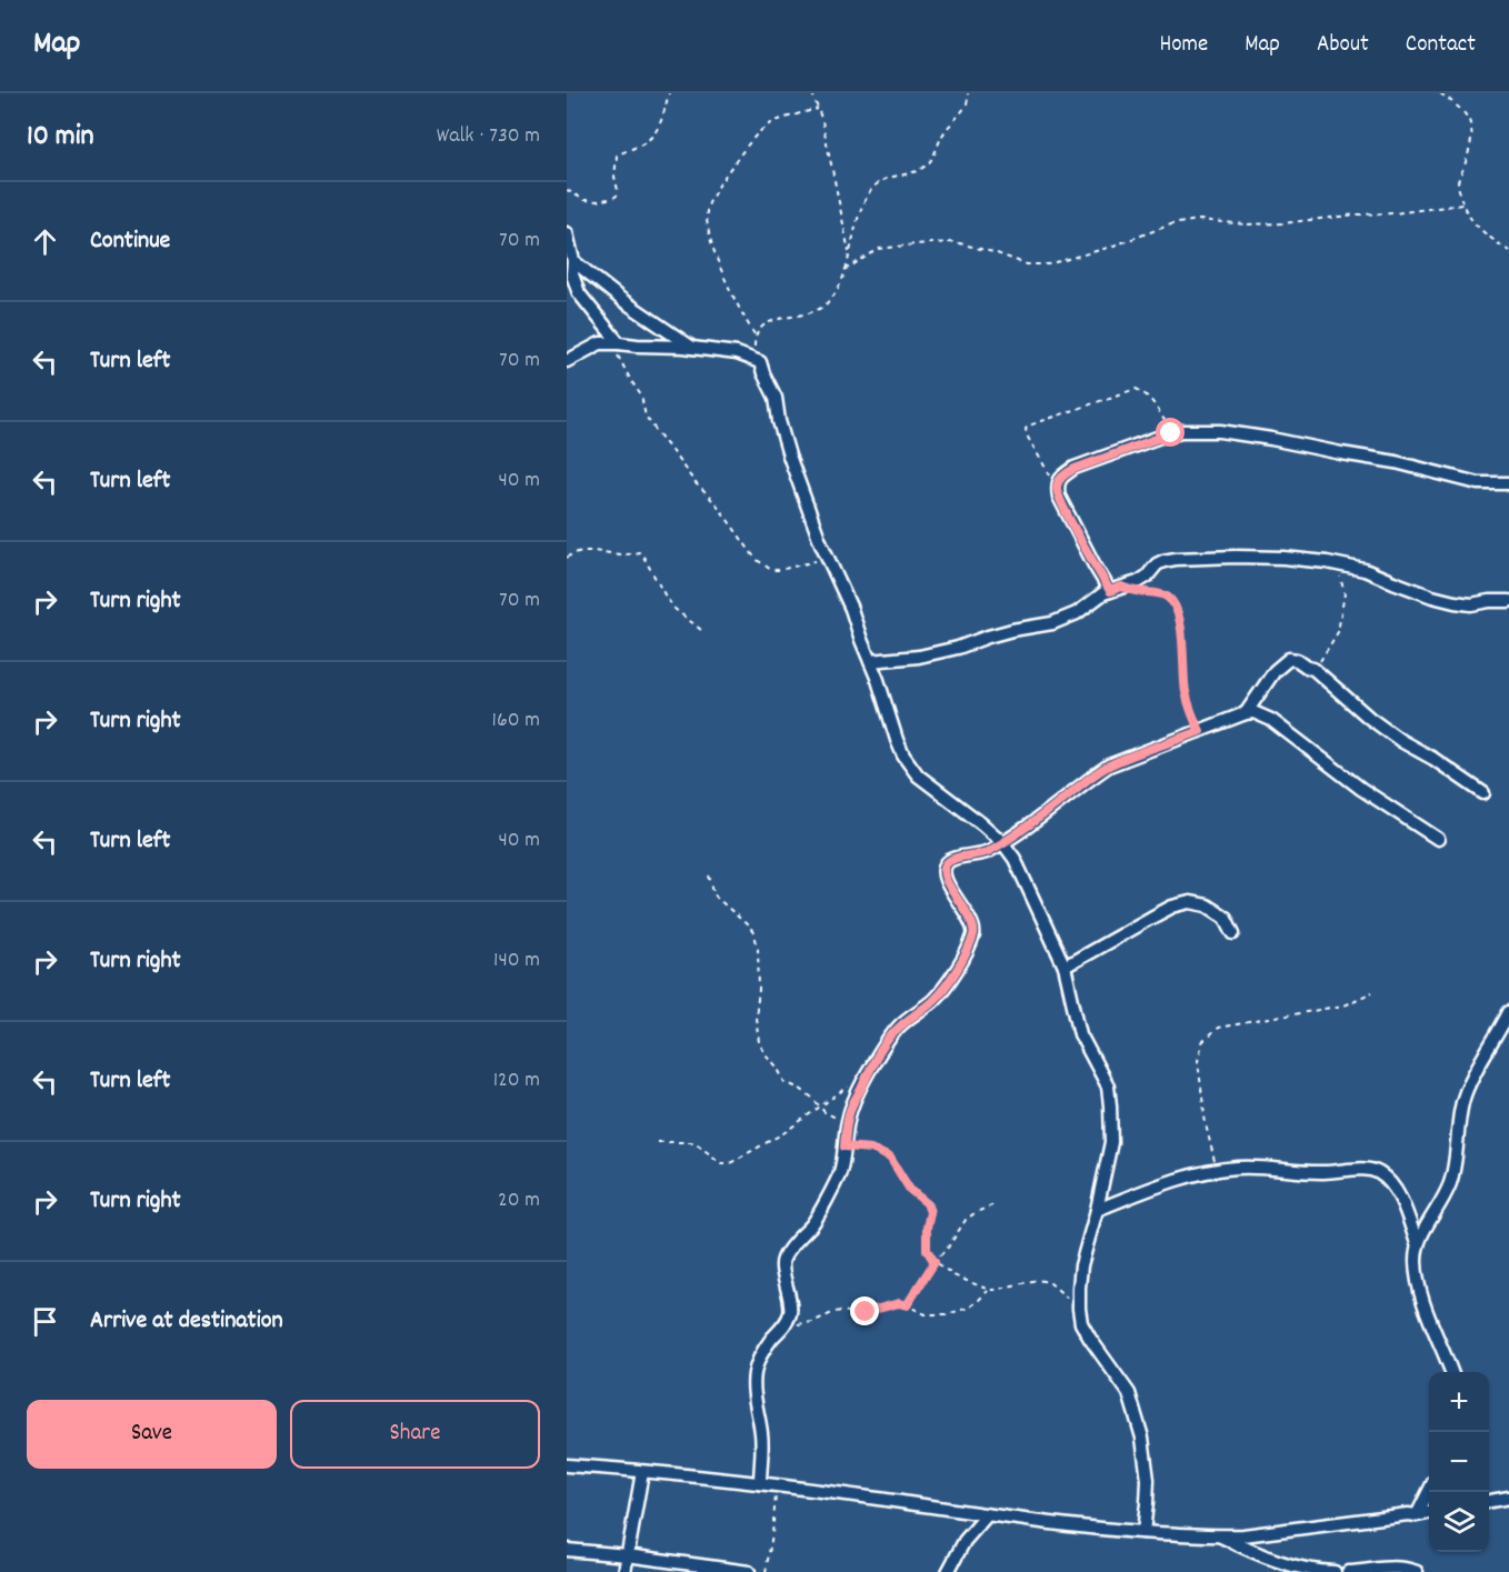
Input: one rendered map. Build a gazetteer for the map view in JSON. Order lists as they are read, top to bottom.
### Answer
{
  "page": {
    "header": "Map",
    "nav": [
      "Home",
      "Map",
      "About",
      "Contact"
    ],
    "heading": ["10 min", "Walk · 730 m"],
    "list": [
      ["Continue", "70 m"],
      ["Turn left", "70 m"],
      ["Turn left", "40 m"],
      ["Turn right", "70 m"],
      ["Turn right", "160 m"],
      ["Turn left", "40 m"],
      ["Turn right", "140 m"],
      ["Turn left", "120 m"],
      ["Turn right", "20 m"],
      "Arrive at destination"
    ],
    "map_buttons": ["+", "−"],
    "buttons": ["Save", "Share"]
  }
}
